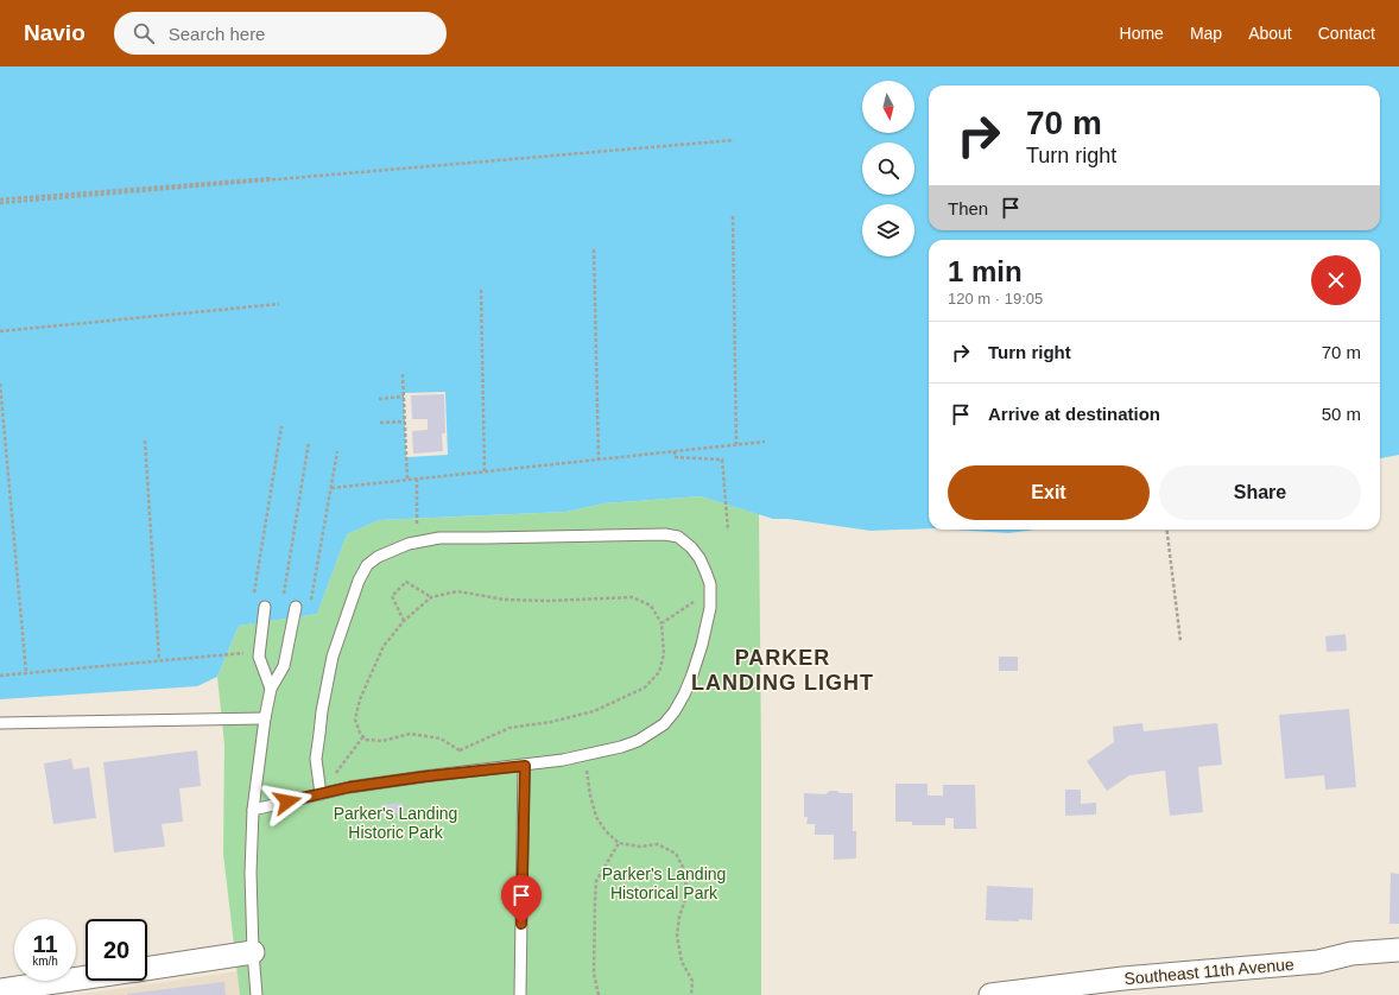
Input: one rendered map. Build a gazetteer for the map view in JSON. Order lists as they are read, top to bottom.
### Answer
{
  "streets": {
    "street": ["Southeast 11th Avenue"]
  },
  "districts": ["PARKER LANDING LIGHT"],
  "parks": ["Parker's Landing Historic Park", "Parker's Landing Historical Park"],
  "north": "bottom",
  "page": {
    "header": "Navio",
    "search": "Search here",
    "nav": [
      "Home",
      "Map",
      "About",
      "Contact"
    ],
    "turn": ["70 m", "Turn right"],
    "then": "Then",
    "heading": ["1 min", "120 m · 19:05"],
    "list": [
      {
        "name": "Turn right",
        "value": "70 m"
      },
      {
        "name": "Arrive at destination",
        "value": "50 m"
      }
    ],
    "buttons": ["Exit", "Share"],
    "speed": "11 km/h",
    "limit": "20"
  }
}
